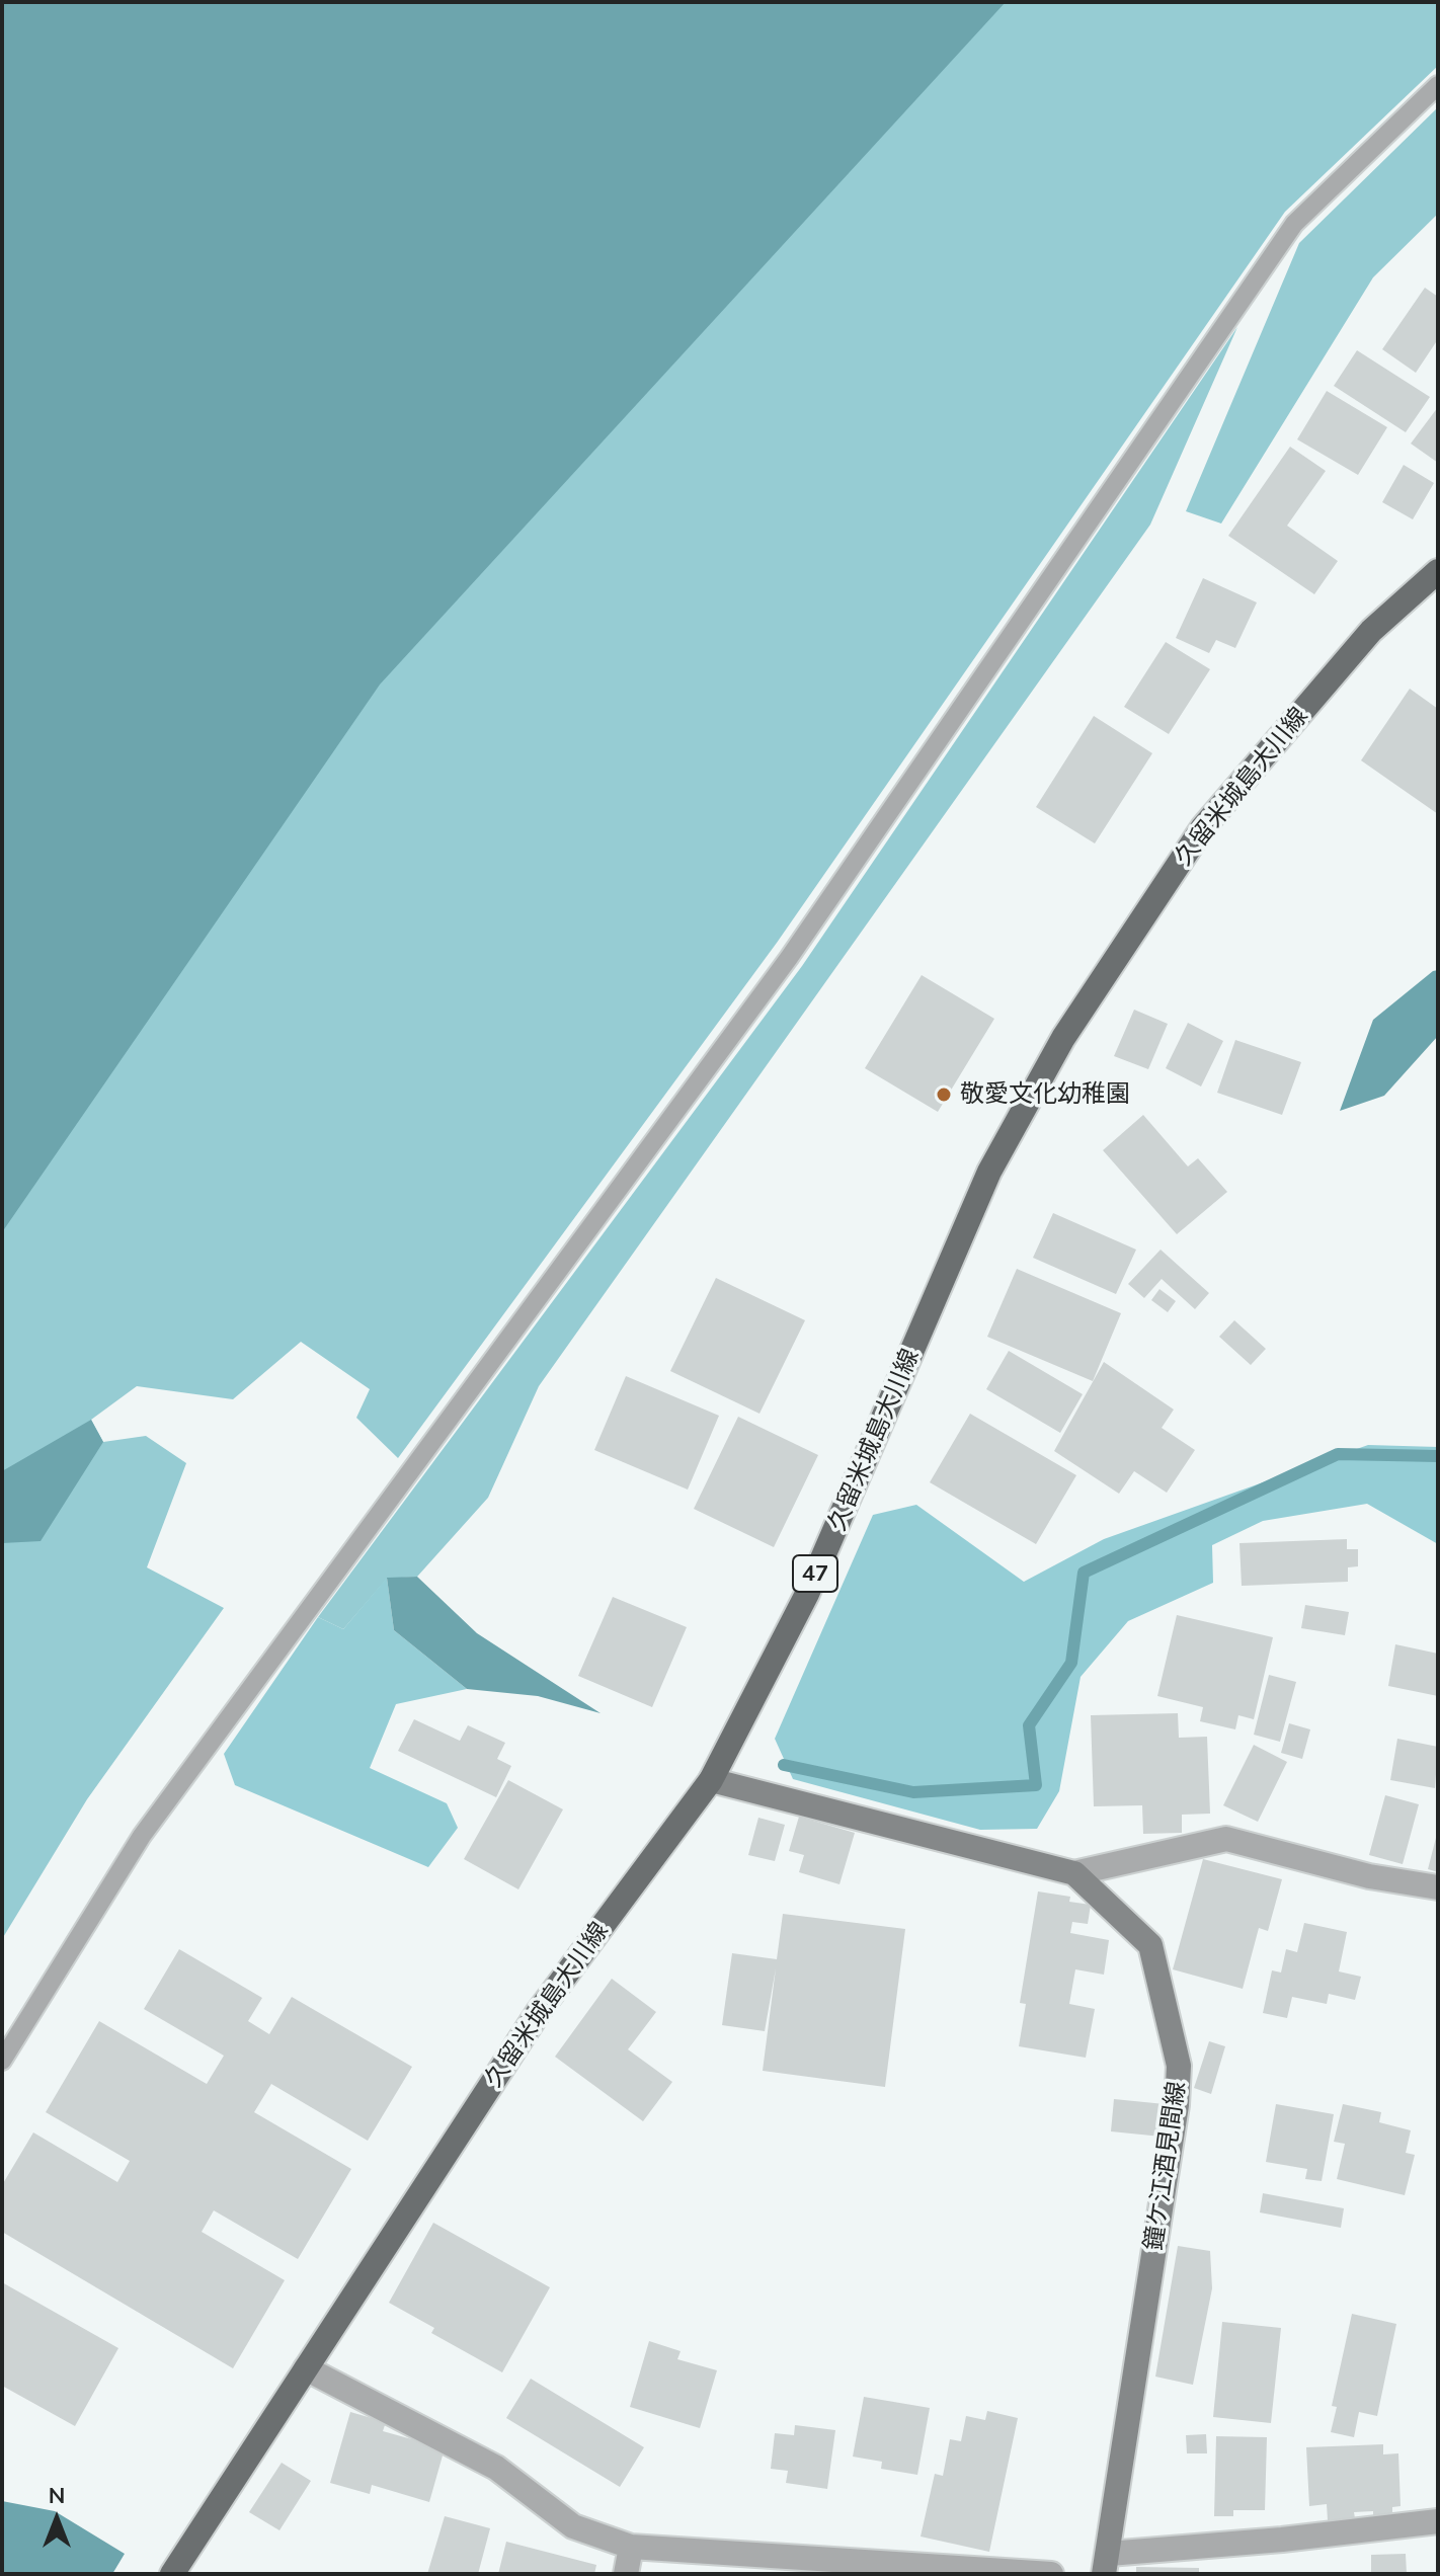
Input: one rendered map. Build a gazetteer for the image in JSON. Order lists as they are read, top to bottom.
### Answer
{
  "streets": {
    "main road": ["久留米城島大川線", "47", "鐘ケ江酒見間線"]
  },
  "crossings": [
    ["久留米城島大川線", "鐘ケ江酒見間線"]
  ],
  "places": ["敬愛文化幼稚園"],
  "north": "top"
}
